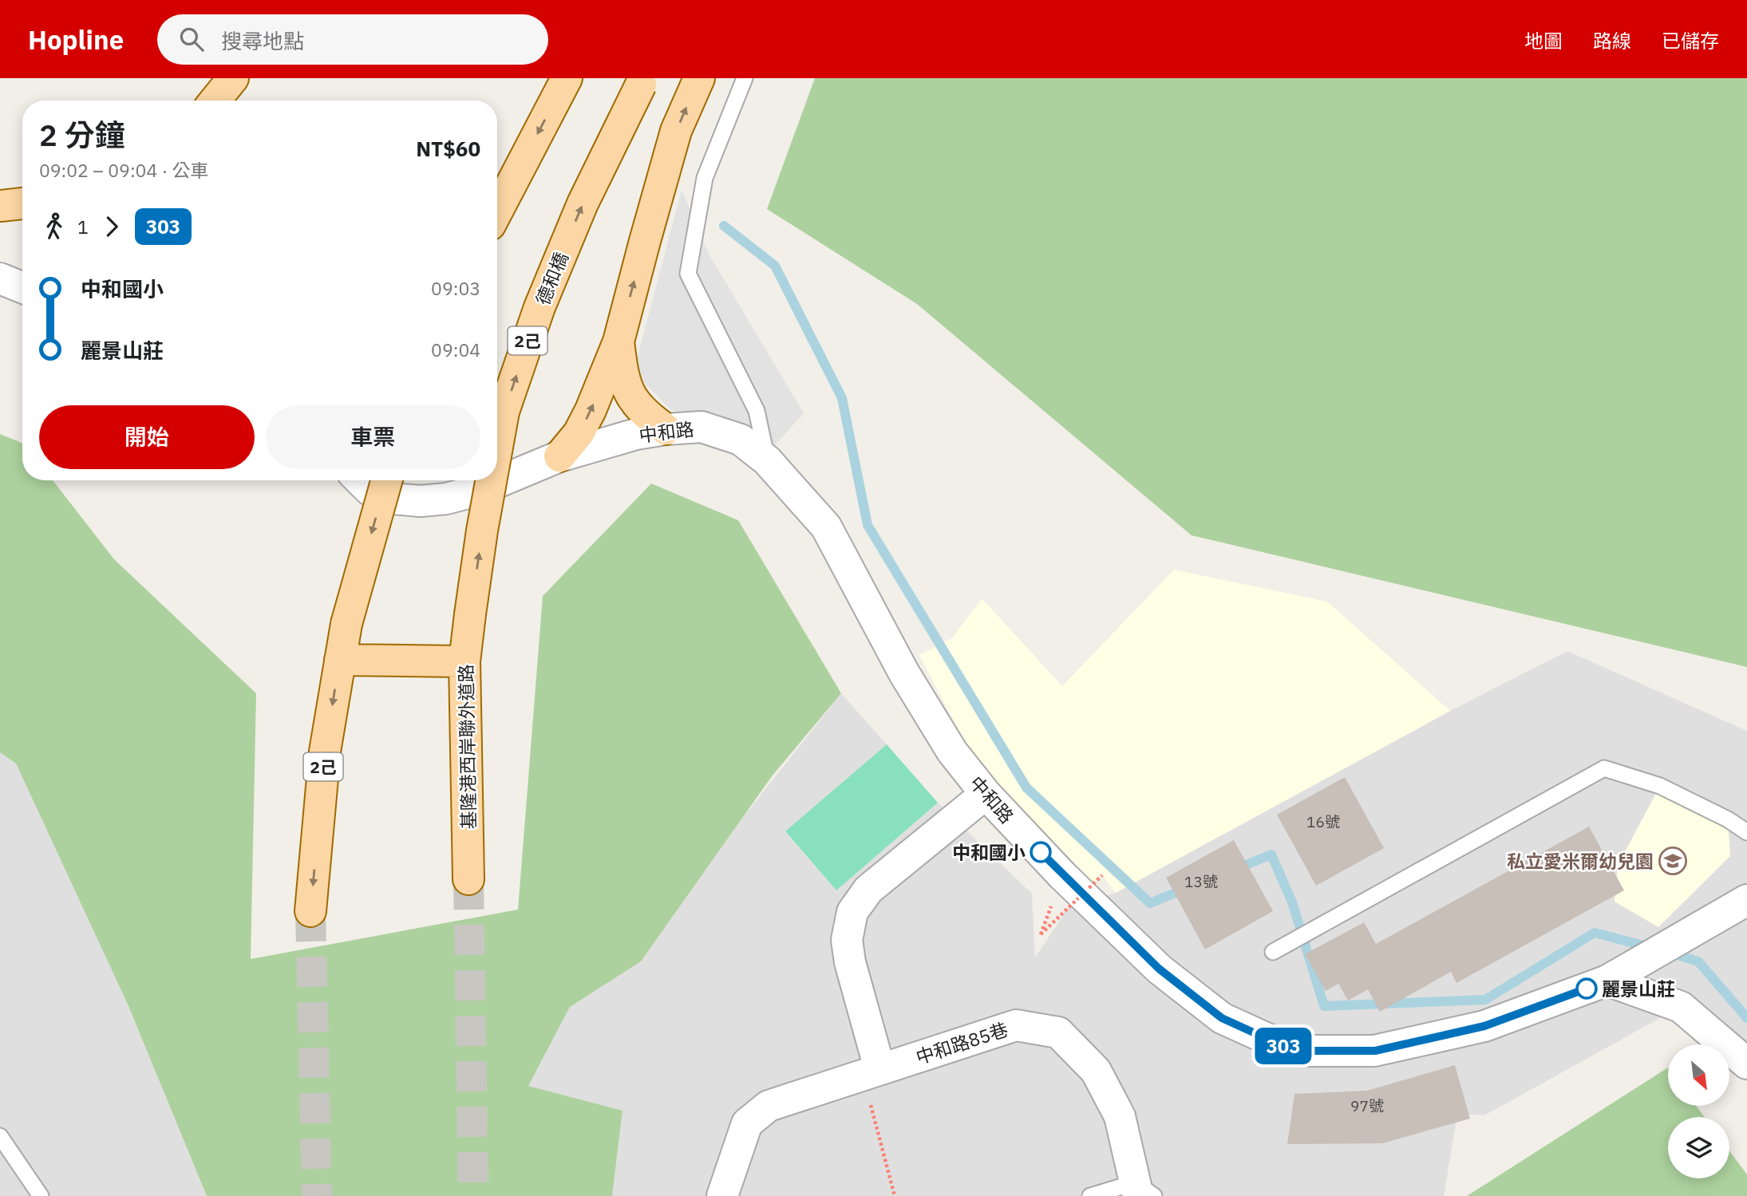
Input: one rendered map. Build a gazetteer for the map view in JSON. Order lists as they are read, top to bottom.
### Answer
{
  "streets": {
    "main road": ["德和橋", "2己", "基隆港西岸聯外道路"],
    "street": ["中和路", "中和路85巷"]
  },
  "crossings": [
    ["德和橋", "基隆港西岸聯外道路"]
  ],
  "places": {
    "other": ["中和國小", "麗景山莊"],
    "school or university": ["私立愛米爾幼兒園"]
  },
  "lines": ["bus line 303"],
  "house_numbers": ["16號", "13號", "97號"],
  "north": "bottom right",
  "page": {
    "header": "Hopline",
    "search": "搜尋地點",
    "nav": ["地圖", "路線", "已儲存"],
    "on_map": "303",
    "heading": ["2 分鐘", "09:02 – 09:04 · 公車", "NT$60"],
    "legs": ["1", "303"],
    "list": [
      {
        "name": "中和國小",
        "value": "09:03"
      },
      {
        "name": "麗景山莊",
        "value": "09:04"
      }
    ],
    "buttons": ["開始", "車票"]
  }
}
